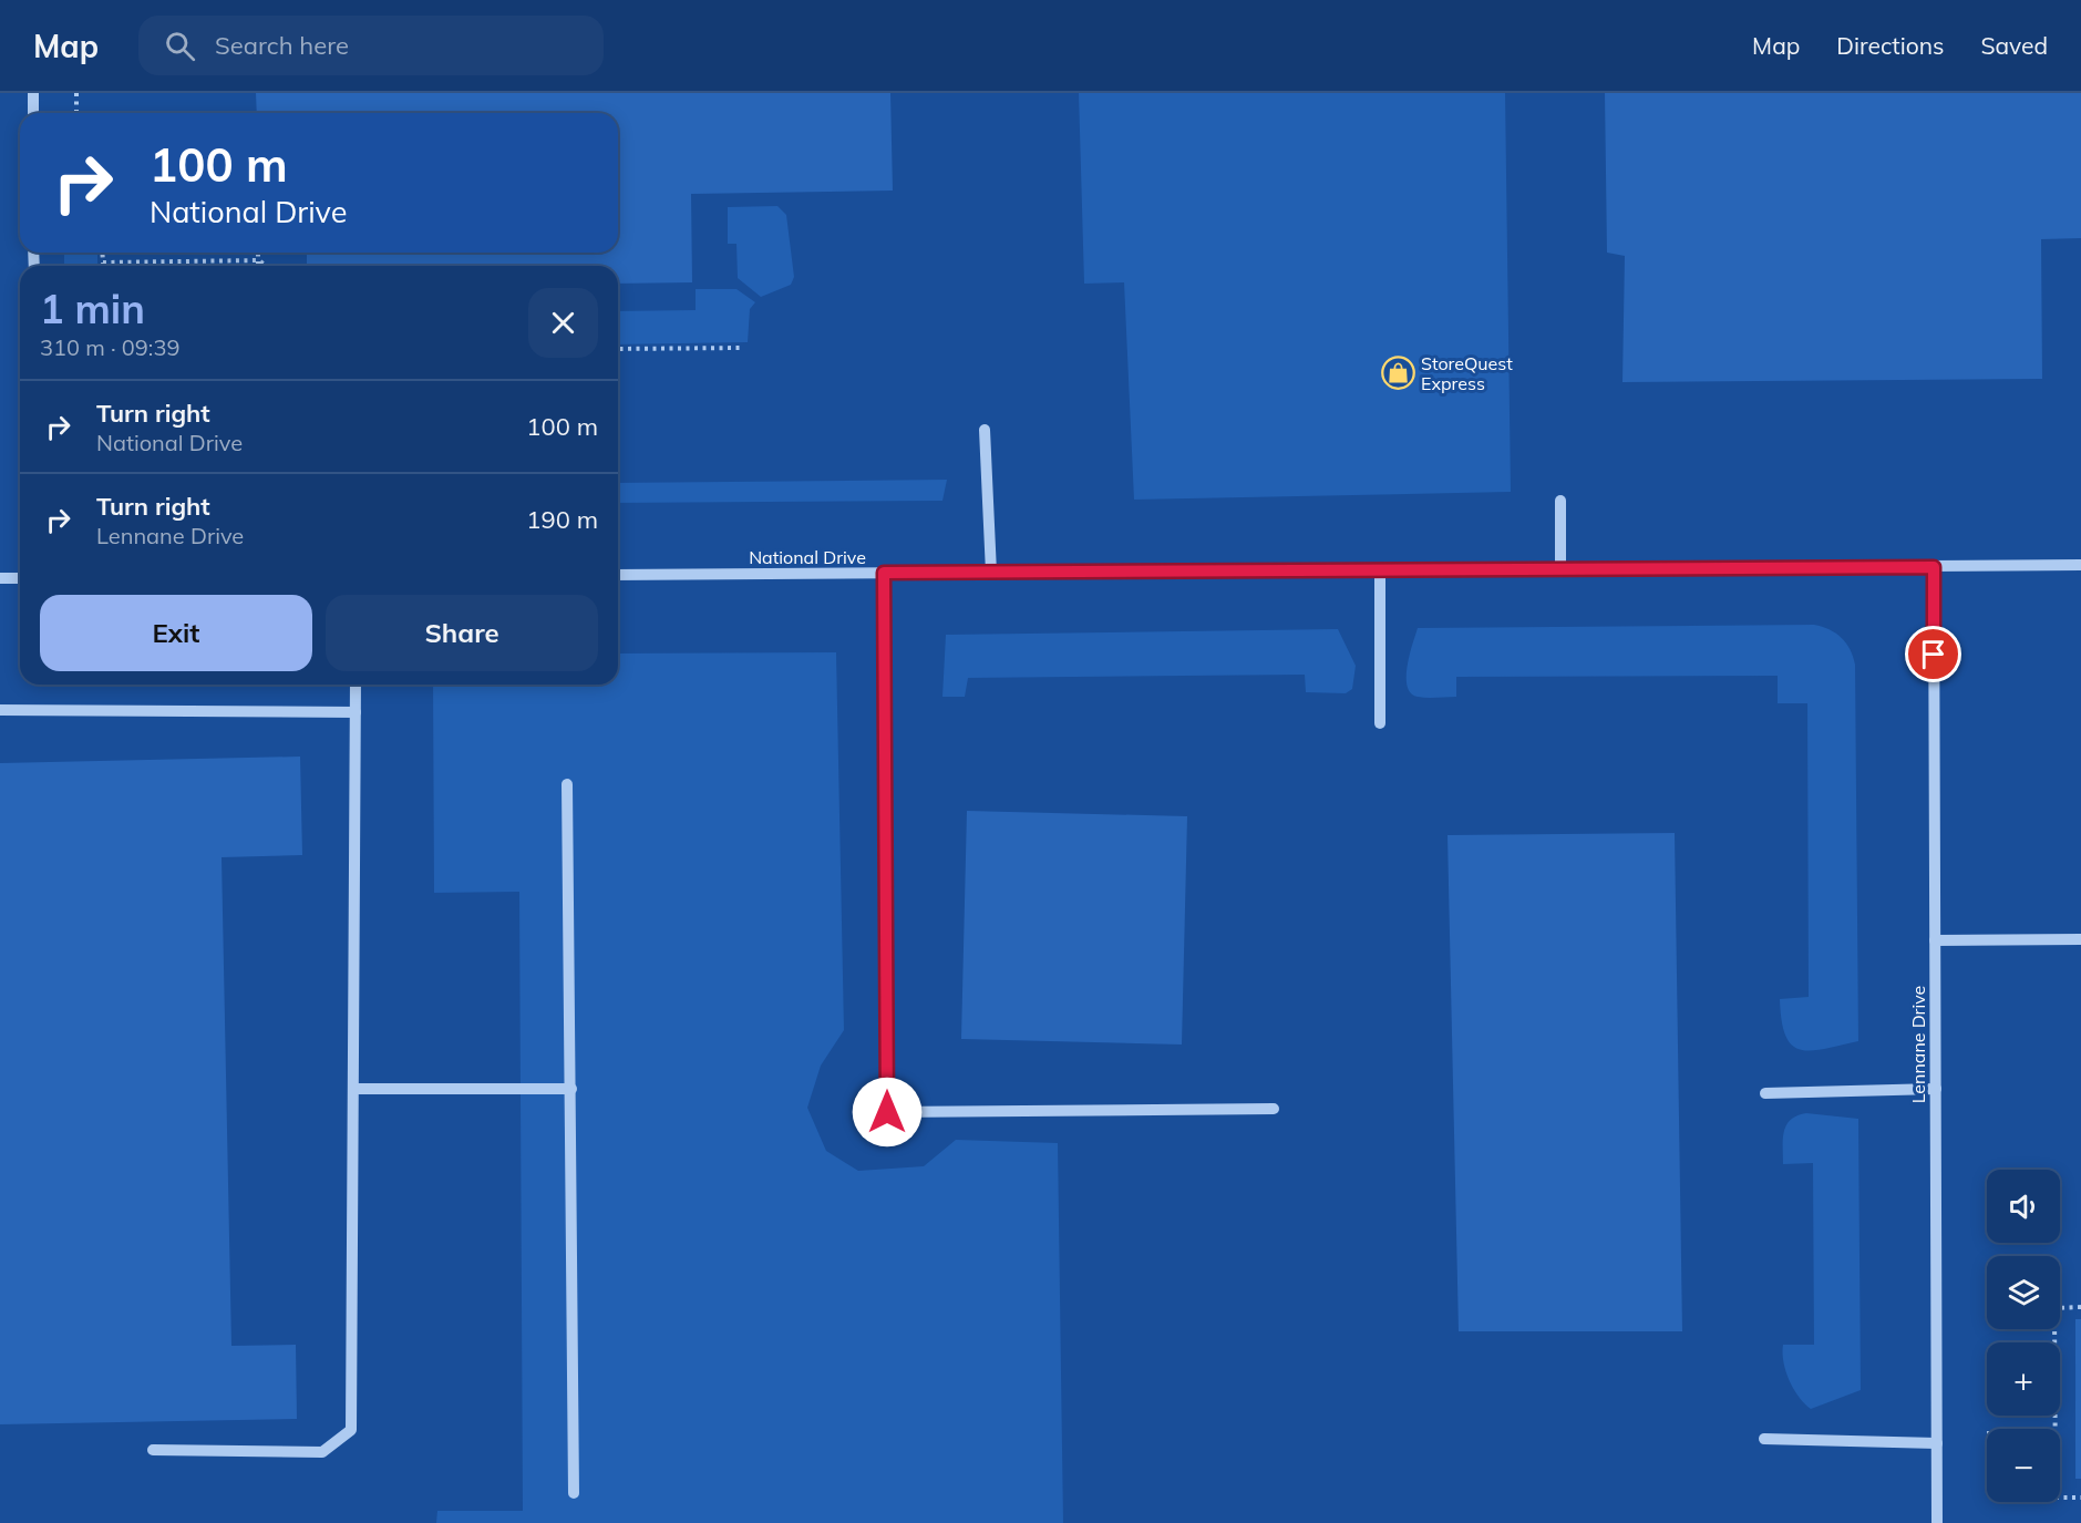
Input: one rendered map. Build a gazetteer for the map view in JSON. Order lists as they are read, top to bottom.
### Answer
{
  "streets": {
    "street": ["National Drive", "Lennane Drive"]
  },
  "crossings": [
    ["National Drive", "Lennane Drive"]
  ],
  "places": {
    "shop": ["StoreQuest Express"]
  },
  "page": {
    "header": "Map",
    "search": "Search here",
    "nav": ["Map", "Directions", "Saved"],
    "turn": ["100 m", "National Drive"],
    "heading": ["1 min", "310 m · 09:39"],
    "list": [
      {
        "name": "Turn right",
        "note": "National Drive",
        "value": "100 m"
      },
      {
        "name": "Turn right",
        "note": "Lennane Drive",
        "value": "190 m"
      }
    ],
    "buttons": ["Exit", "Share"],
    "map_buttons": ["+", "−"]
  }
}
